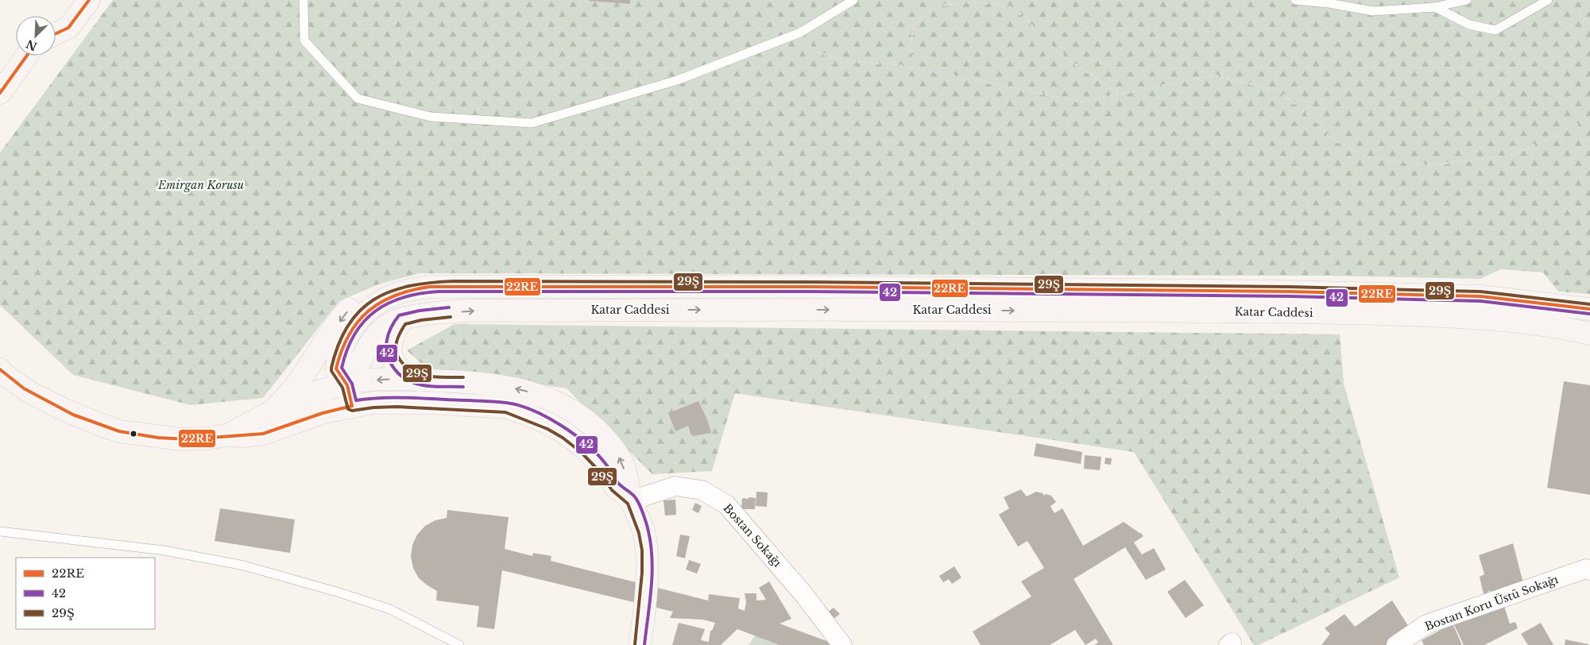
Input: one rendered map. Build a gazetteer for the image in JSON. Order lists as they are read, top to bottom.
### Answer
{
  "streets": {
    "main road": ["Katar Caddesi"],
    "street": ["Bostan Sokağı", "Bostan Koru Üstü Sokağı"]
  },
  "parks": ["Emirgan Korusu"],
  "lines": ["transit line 22RE", "transit line 29Ş", "transit line 42"],
  "legend": ["22RE", "42", "29Ş"],
  "north": "bottom left"
}
